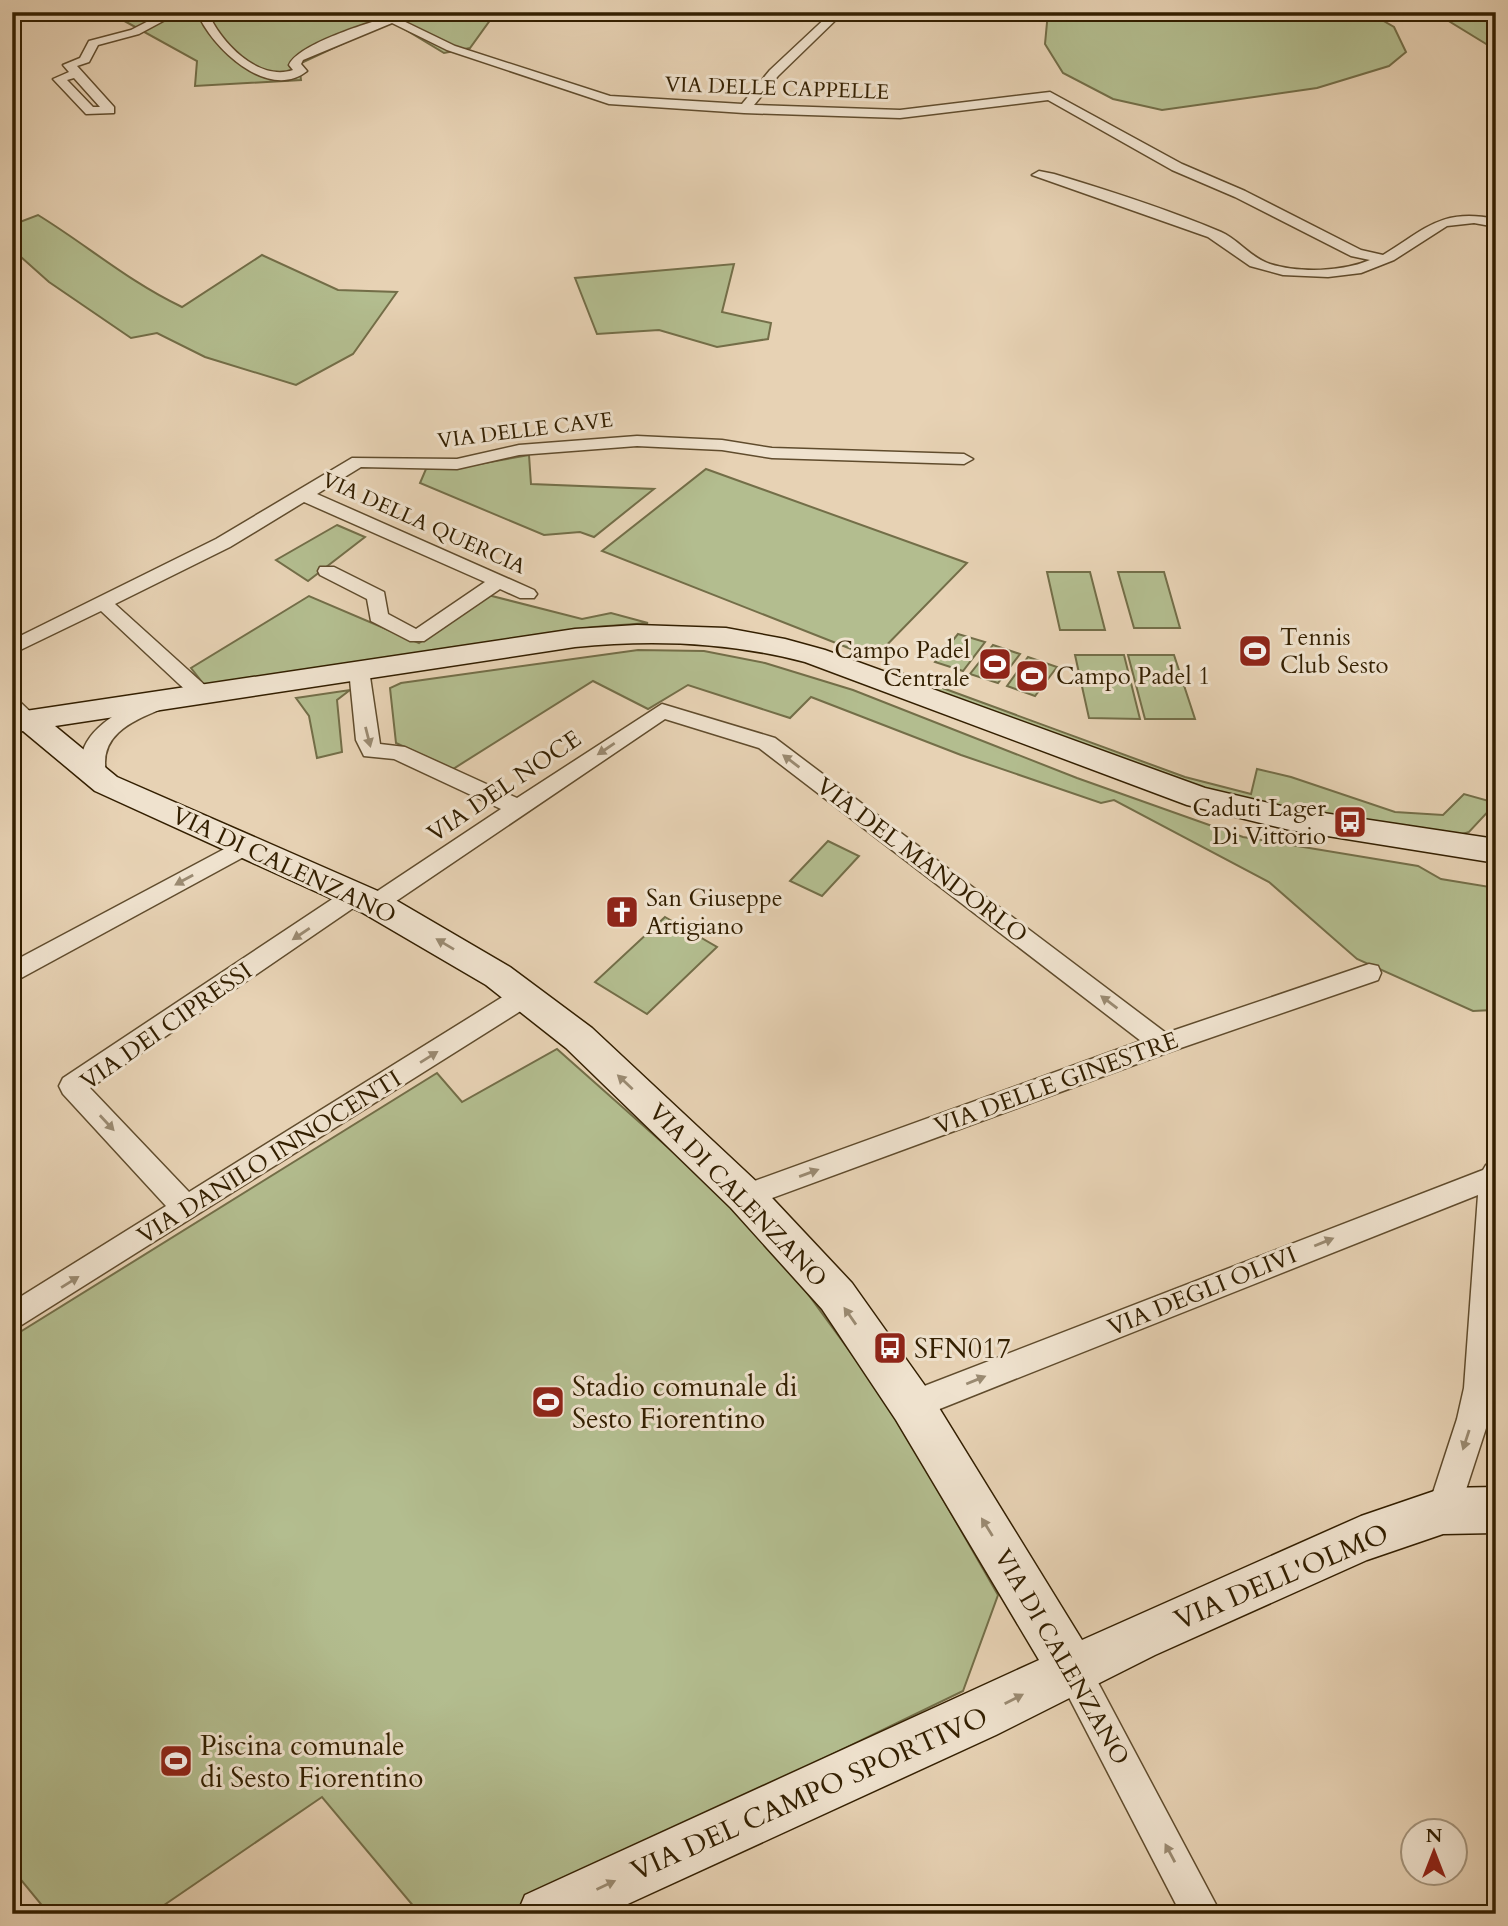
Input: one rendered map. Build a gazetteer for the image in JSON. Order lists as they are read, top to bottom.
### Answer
{
  "streets": {
    "street": [
      "VIA DELLE CAPPELLE",
      "VIA DELLE CAVE",
      "VIA DELLA QUERCIA",
      "VIA DEL NOCE",
      "VIA DEL MANDORLO",
      "VIA DI CALENZANO",
      "VIA DEI CIPRESSI",
      "VIA DELLE GINESTRE",
      "VIA DANILO INNOCENTI",
      "VIA DEGLI OLIVI",
      "VIA DELL'OLMO",
      "VIA DEL CAMPO SPORTIVO"
    ]
  },
  "crossings": [
    ["VIA DELLE CAVE", "VIA DELLA QUERCIA"],
    ["VIA DEL NOCE", "VIA DEL MANDORLO"],
    ["VIA DEL NOCE", "VIA DI CALENZANO"],
    ["VIA DEL NOCE", "VIA DEI CIPRESSI"],
    ["VIA DEL MANDORLO", "VIA DELLE GINESTRE"],
    ["VIA DI CALENZANO", "VIA DEI CIPRESSI"],
    ["VIA DI CALENZANO", "VIA DELLE GINESTRE"],
    ["VIA DI CALENZANO", "VIA DANILO INNOCENTI"],
    ["VIA DI CALENZANO", "VIA DEGLI OLIVI"],
    ["VIA DI CALENZANO", "VIA DELL'OLMO"],
    ["VIA DI CALENZANO", "VIA DEL CAMPO SPORTIVO"],
    ["VIA DEI CIPRESSI", "VIA DANILO INNOCENTI"],
    ["VIA DELL'OLMO", "VIA DEL CAMPO SPORTIVO"]
  ],
  "one_way": [
    "VIA DEL NOCE",
    "VIA DEL MANDORLO",
    "VIA DI CALENZANO",
    "VIA DELLE GINESTRE",
    "VIA DANILO INNOCENTI",
    "VIA DEGLI OLIVI",
    "VIA DEL CAMPO SPORTIVO"
  ],
  "places": {
    "sports": [
      "Tennis Club Sesto",
      "Campo Padel Centrale",
      "Campo Padel 1",
      "Stadio comunale di Sesto Fiorentino",
      "Piscina comunale di Sesto Fiorentino"
    ],
    "bus stop": ["Caduti Lager Di Vittorio", "SFN017"],
    "church": ["San Giuseppe Artigiano"]
  },
  "north": "top"
}
